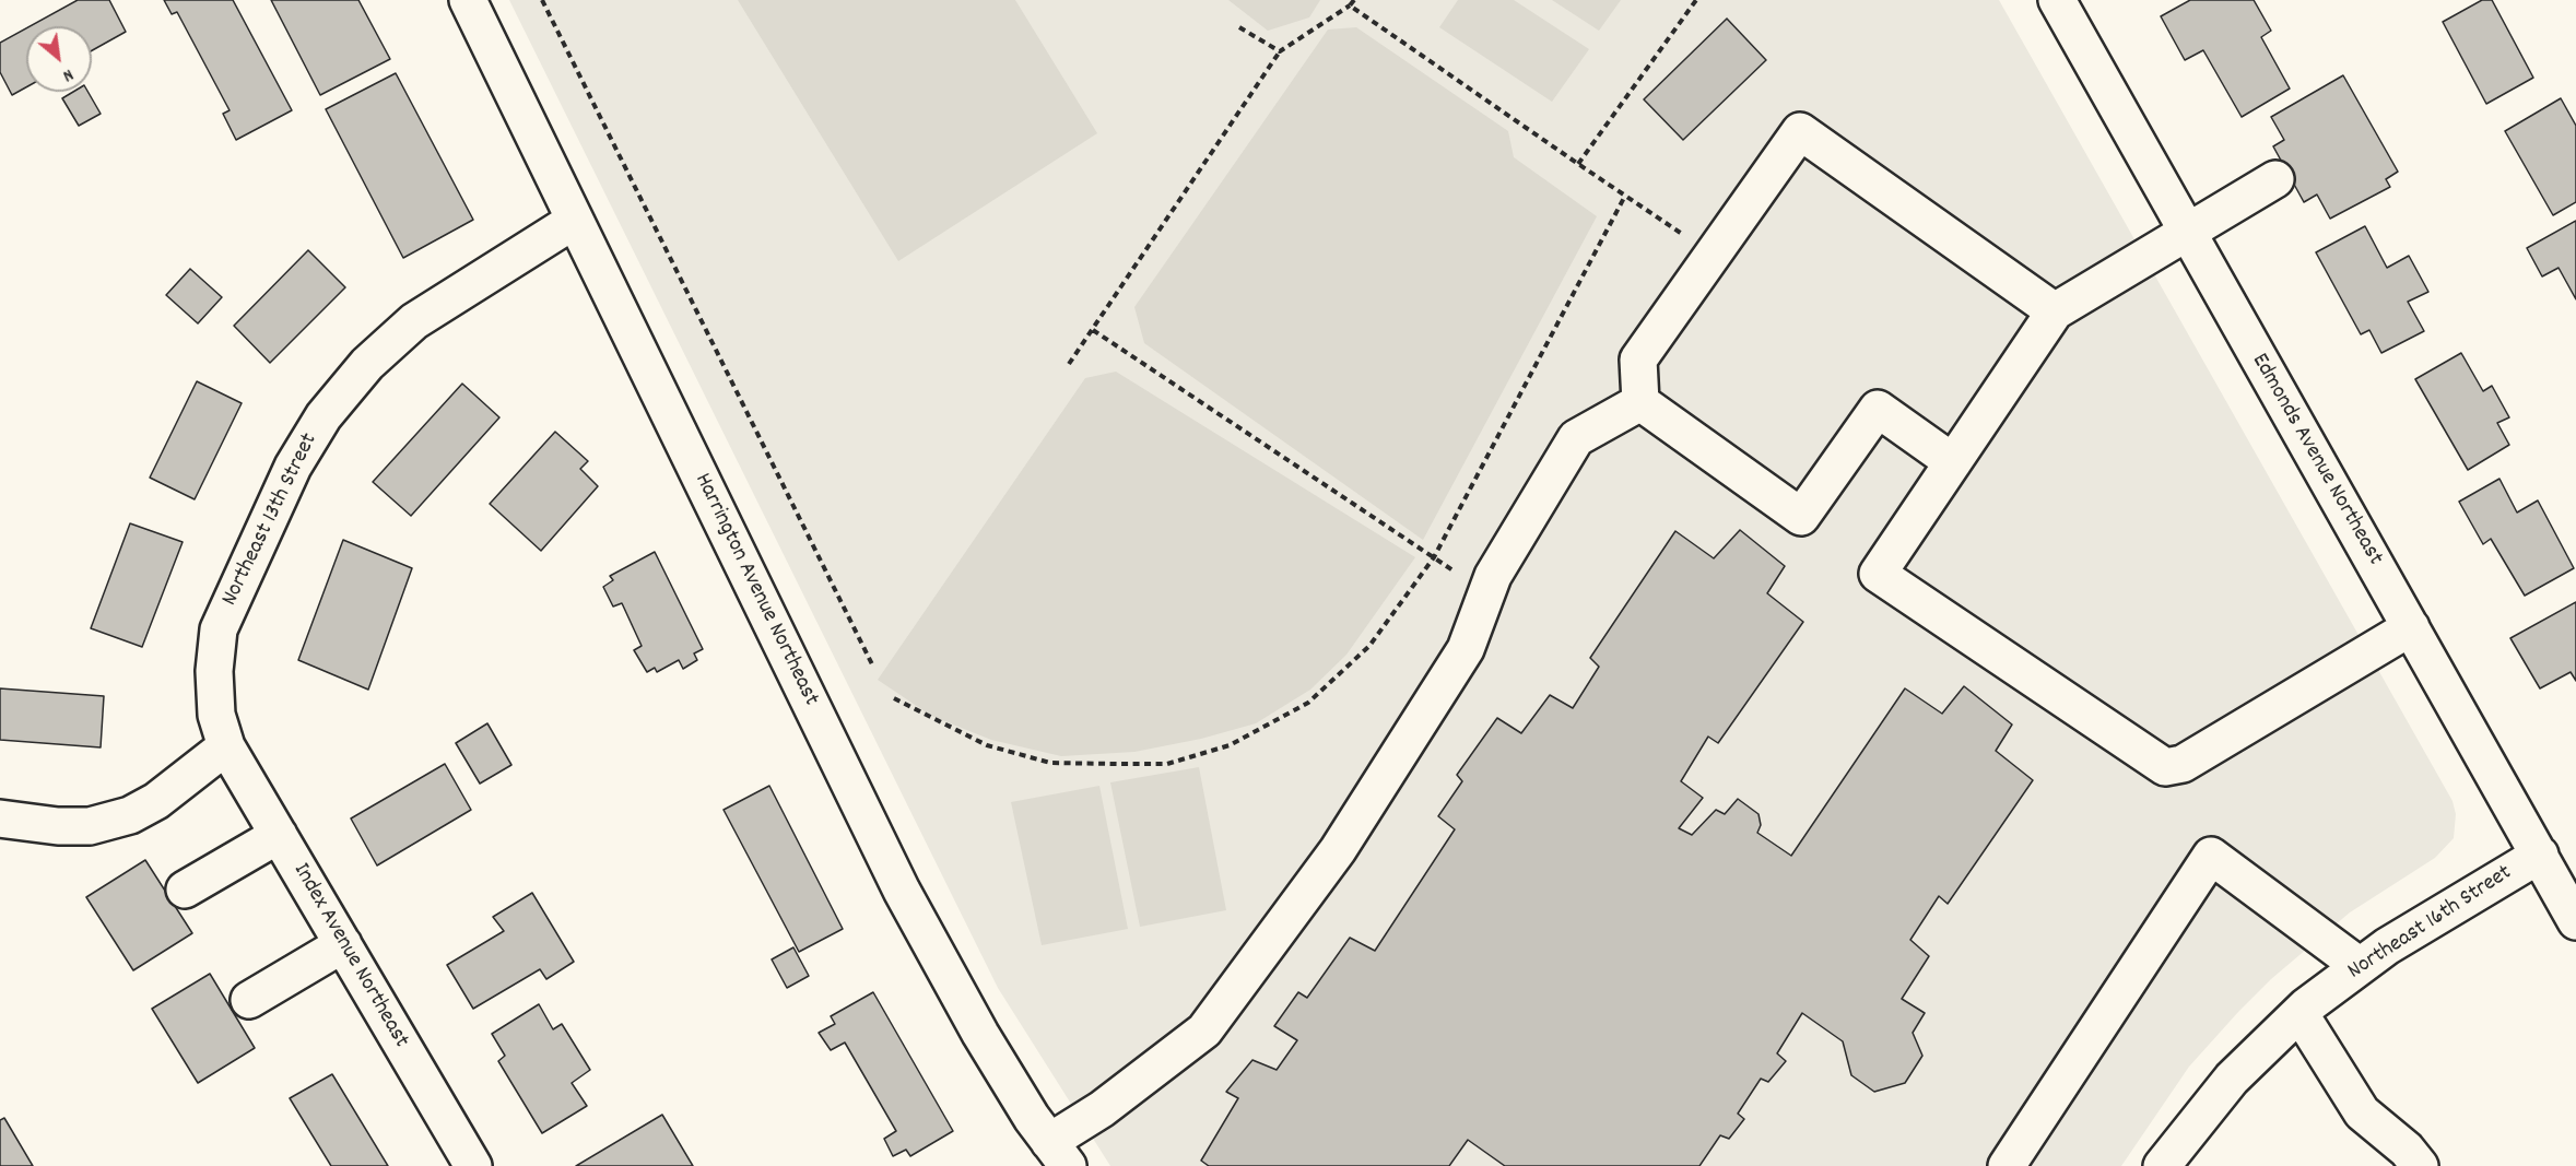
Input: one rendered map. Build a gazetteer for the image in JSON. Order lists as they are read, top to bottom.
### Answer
{
  "streets": {
    "street": [
      "Edmonds Avenue Northeast",
      "Northeast 13th Street",
      "Harrington Avenue Northeast",
      "Northeast 16th Street",
      "Index Avenue Northeast"
    ]
  },
  "crossings": [
    ["Edmonds Avenue Northeast", "Northeast 16th Street"],
    ["Northeast 13th Street", "Harrington Avenue Northeast"],
    ["Northeast 13th Street", "Index Avenue Northeast"]
  ],
  "north": "bottom right"
}
